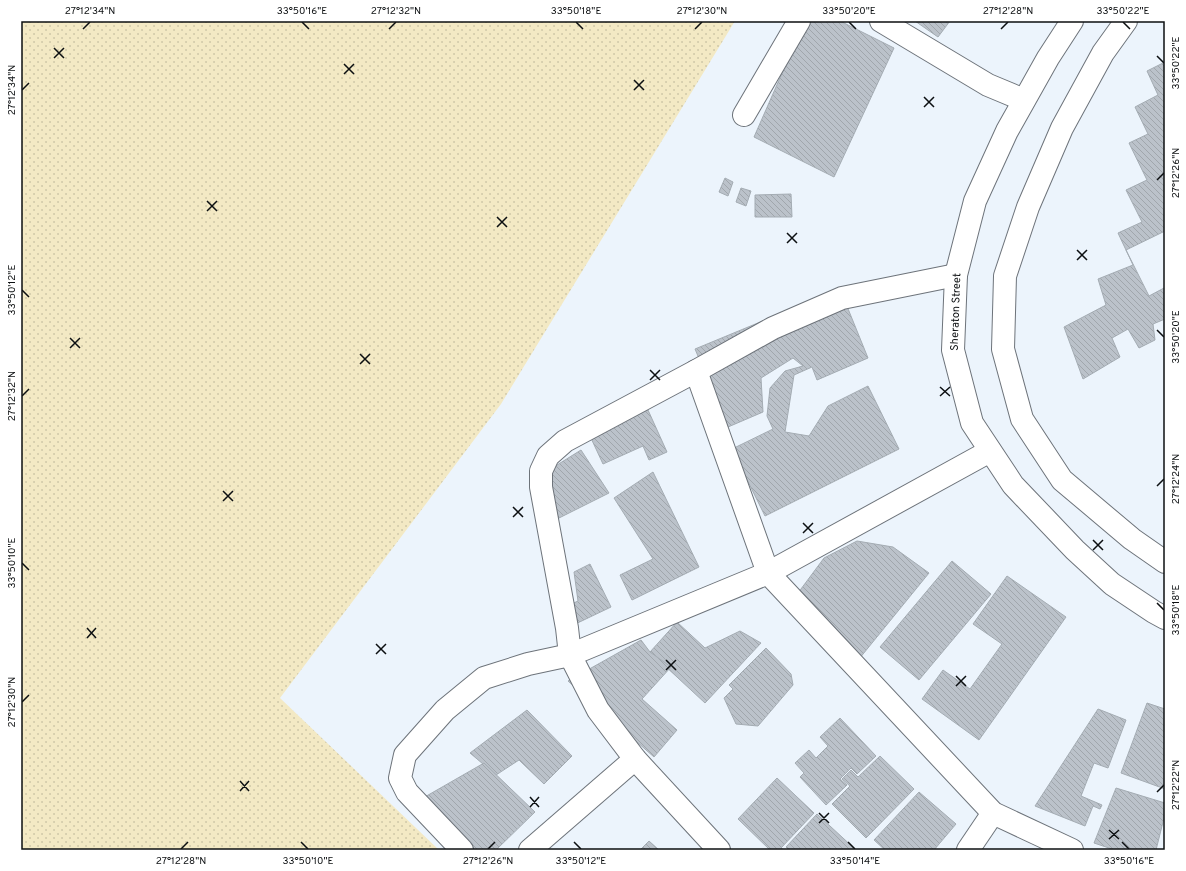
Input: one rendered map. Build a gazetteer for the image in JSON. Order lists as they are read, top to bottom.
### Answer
{
  "streets": {
    "street": ["Sheraton Street"]
  },
  "coordinates": [
    "27°12'34\"N",
    "33°50'16\"E",
    "27°12'32\"N",
    "33°50'18\"E",
    "27°12'30\"N",
    "33°50'20\"E",
    "27°12'28\"N",
    "33°50'22\"E",
    "27°12'26\"N",
    "33°50'12\"E",
    "27°12'24\"N",
    "33°50'10\"E",
    "27°12'22\"N",
    "33°50'14\"E"
  ]
}
